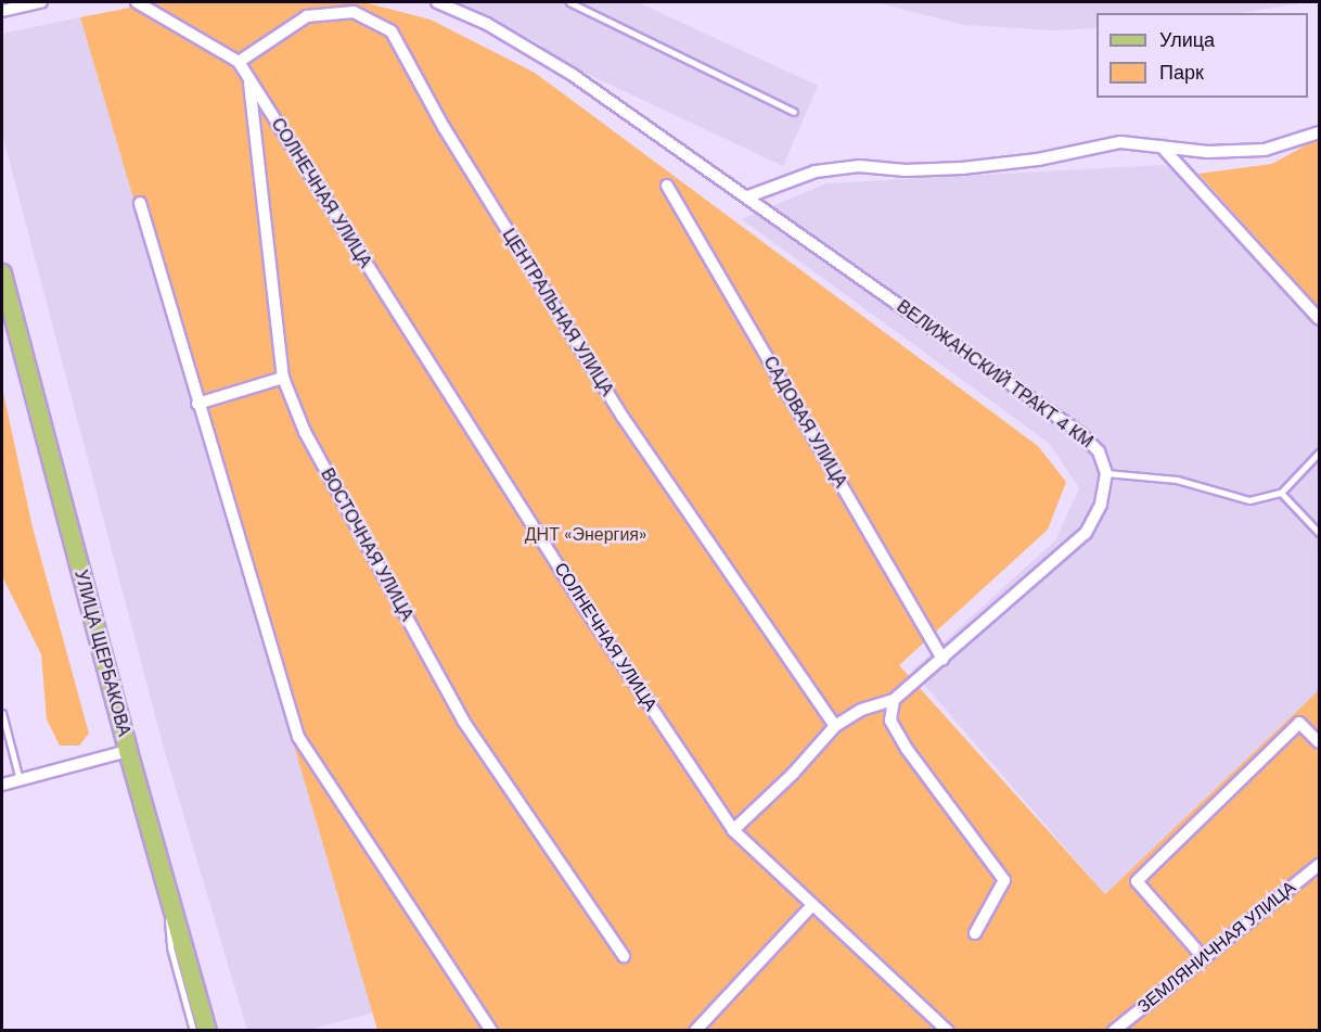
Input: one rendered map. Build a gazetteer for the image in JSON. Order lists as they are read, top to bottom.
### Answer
{
  "streets": {
    "main road": ["УЛИЦА ЩЕРБАКОВА"],
    "street": [
      "СОЛНЕЧНАЯ УЛИЦА",
      "ЦЕНТРАЛЬНАЯ УЛИЦА",
      "ВЕЛИЖАНСКИЙ ТРАКТ 4 КМ",
      "САДОВАЯ УЛИЦА",
      "ВОСТОЧНАЯ УЛИЦА",
      "ЗЕМЛЯНИЧНАЯ УЛИЦА"
    ]
  },
  "crossings": [
    ["СОЛНЕЧНАЯ УЛИЦА", "ЦЕНТРАЛЬНАЯ УЛИЦА"],
    ["СОЛНЕЧНАЯ УЛИЦА", "ВОСТОЧНАЯ УЛИЦА"]
  ],
  "parks": ["ДНТ «Энергия»"],
  "legend": ["Улица", "Парк"]
}
